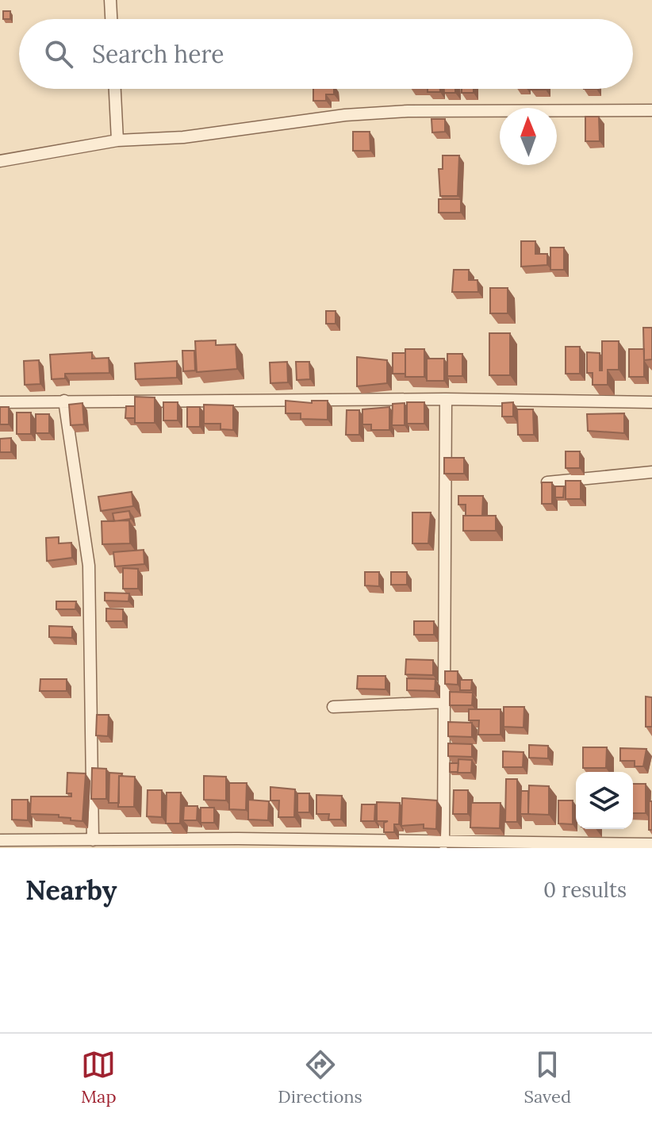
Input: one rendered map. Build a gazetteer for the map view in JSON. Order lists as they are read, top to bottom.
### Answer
{
  "north": "top",
  "page": {
    "search": "Search here",
    "heading": ["Nearby", "0 results"],
    "nav": ["Map", "Directions", "Saved"]
  }
}
